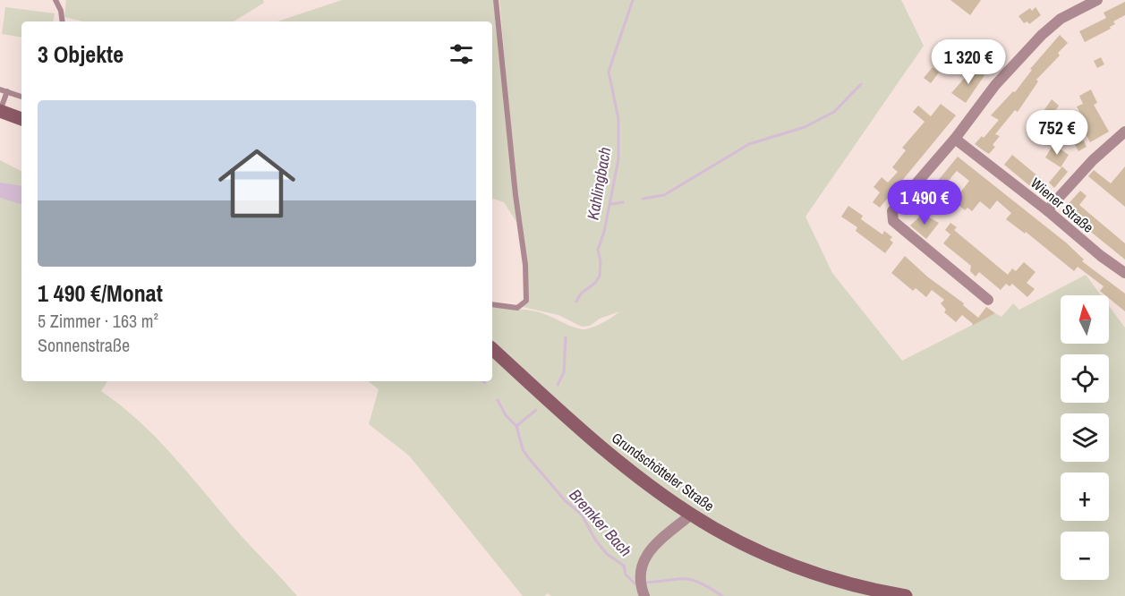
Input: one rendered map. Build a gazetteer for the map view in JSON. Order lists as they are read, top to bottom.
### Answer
{
  "streets": {
    "main road": ["Grundschötteler Straße"],
    "street": ["Wiener Straße"]
  },
  "water": ["Kahlingbach", "Bremker Bach"],
  "north": "top",
  "page": {
    "heading": "3 Objekte",
    "price": ["1 320 €", "752 €", "1 490 €"],
    "list": [
      {
        "name": "1 490 €/Monat",
        "note": "5 Zimmer · 163 m² · Sonnenstraße"
      }
    ],
    "map_buttons": ["+", "−"]
  }
}
